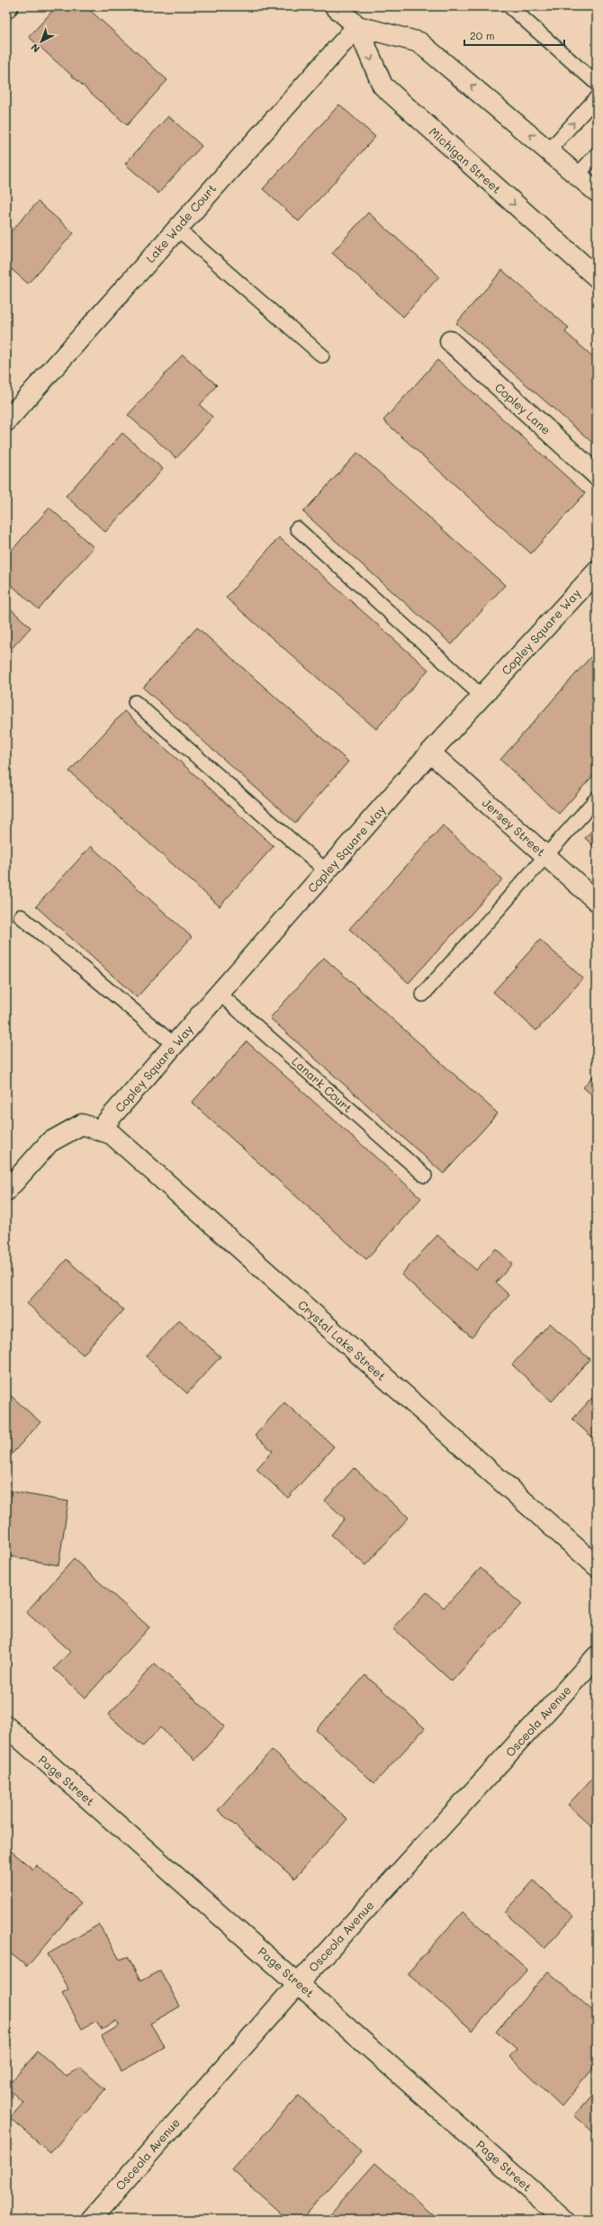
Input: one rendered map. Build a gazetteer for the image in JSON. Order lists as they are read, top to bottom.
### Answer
{
  "streets": {
    "street": [
      "Michigan Street",
      "Lake Wade Court",
      "Copley Lane",
      "Copley Square Way",
      "Jersey Street",
      "Crystal Lake Street",
      "Osceola Avenue",
      "Page Street"
    ],
    "lane": ["Lanark Court"]
  },
  "crossings": [
    ["Michigan Street", "Lake Wade Court"],
    ["Copley Square Way", "Jersey Street"],
    ["Copley Square Way", "Lanark Court"],
    ["Copley Square Way", "Crystal Lake Street"],
    ["Osceola Avenue", "Page Street"]
  ],
  "scale_bar": "20 m",
  "north": "bottom left"
}
